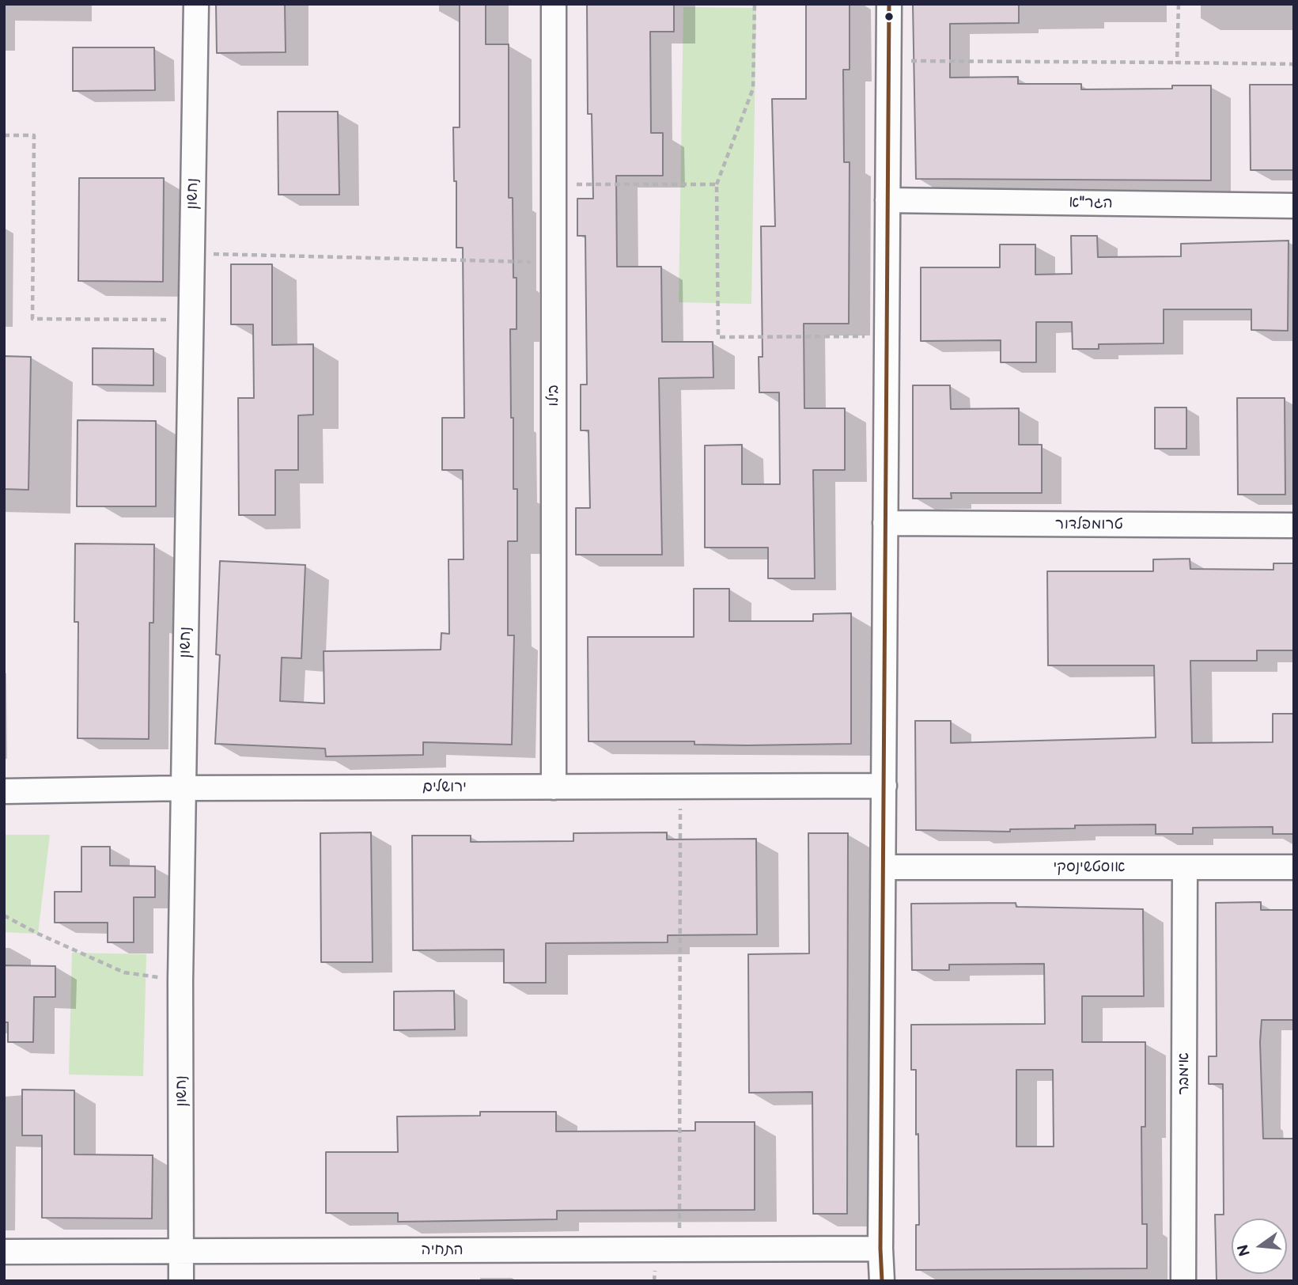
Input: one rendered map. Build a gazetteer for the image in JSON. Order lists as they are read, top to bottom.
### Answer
{
  "streets": {
    "street": [
      "נחשון",
      "הגר\"א",
      "בילו",
      "טרומפלדור",
      "ירושלים",
      "אוסטשינסקי",
      "אימבר",
      "התחיה"
    ]
  },
  "crossings": [
    ["נחשון", "ירושלים"],
    ["נחשון", "התחיה"],
    ["בילו", "ירושלים"],
    ["אוסטשינסקי", "אימבר"]
  ],
  "north": "left"
}
